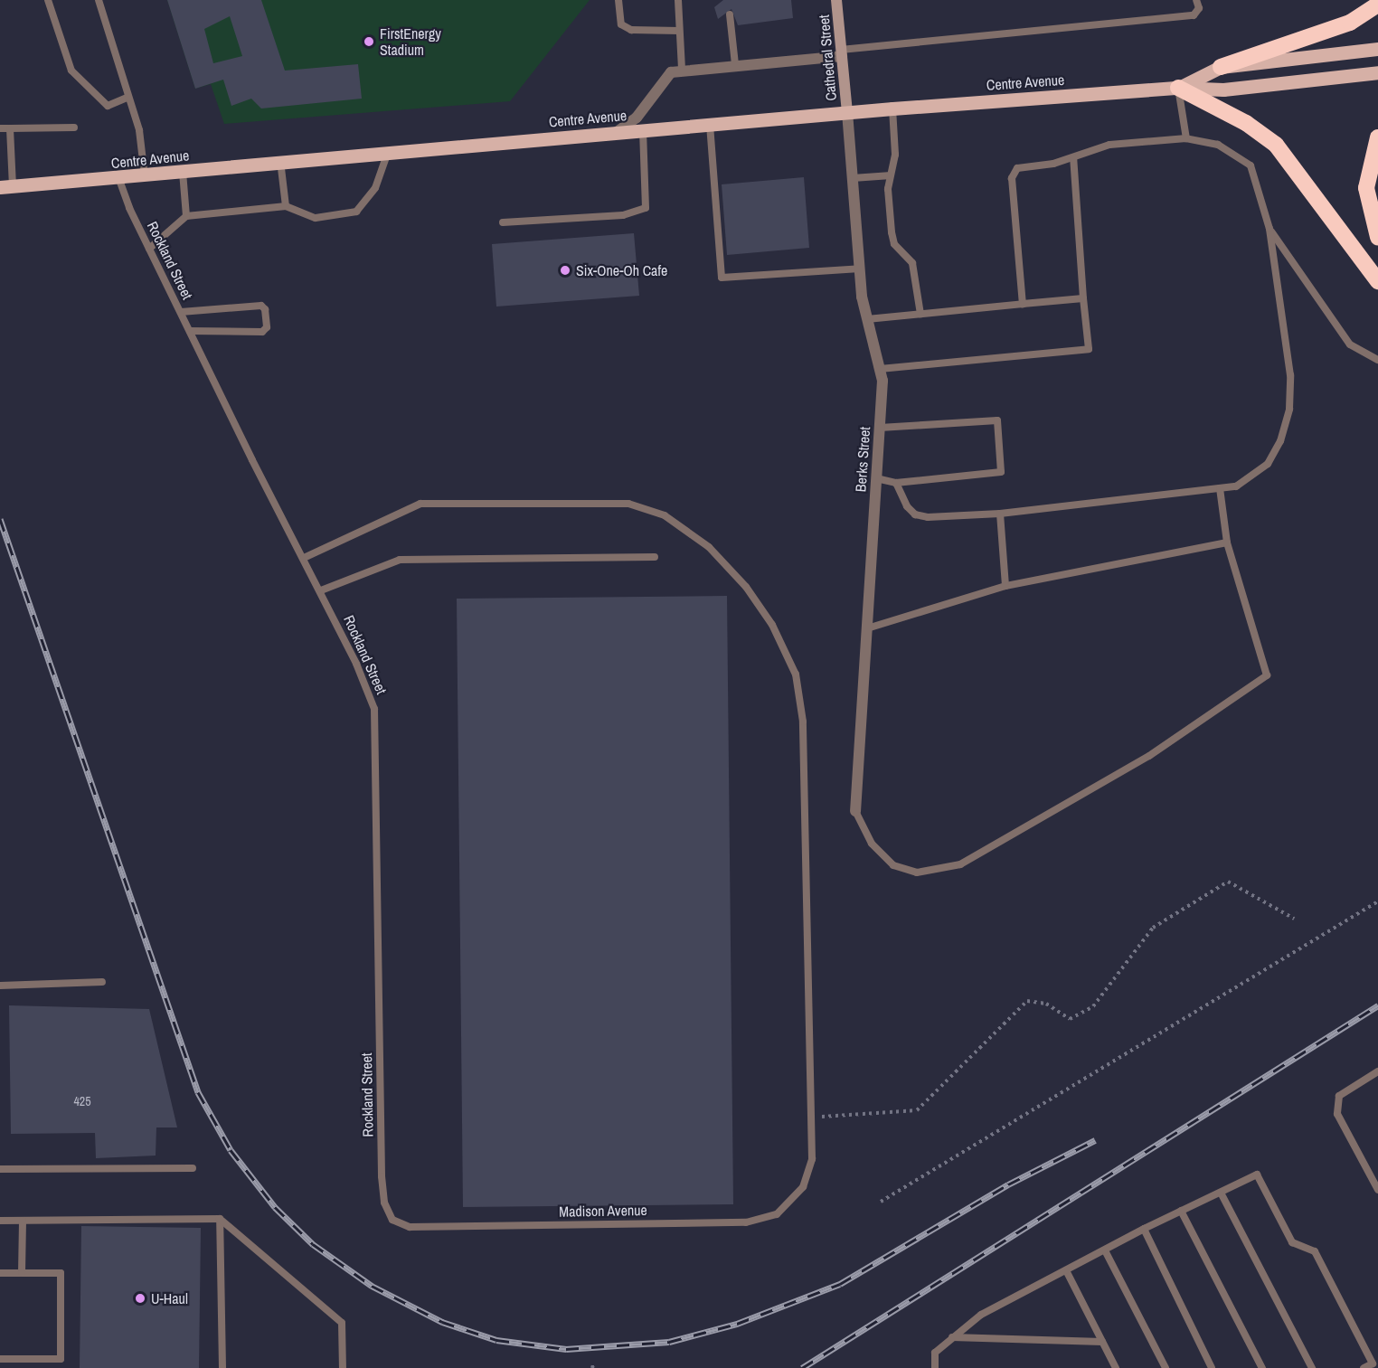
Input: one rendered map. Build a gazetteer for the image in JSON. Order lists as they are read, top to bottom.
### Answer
{
  "streets": {
    "main road": ["Centre Avenue"],
    "street": ["Cathedral Street", "Berks Street"],
    "lane": ["Rockland Street", "Madison Avenue"]
  },
  "crossings": [
    ["Cathedral Street", "Centre Avenue"],
    ["Cathedral Street", "Berks Street"],
    ["Centre Avenue", "Rockland Street"],
    ["Centre Avenue", "Berks Street"],
    ["Rockland Street", "Madison Avenue"]
  ],
  "places": ["FirstEnergy Stadium", "Six-One-Oh Cafe", "U-Haul"],
  "house_numbers": ["425"]
}
